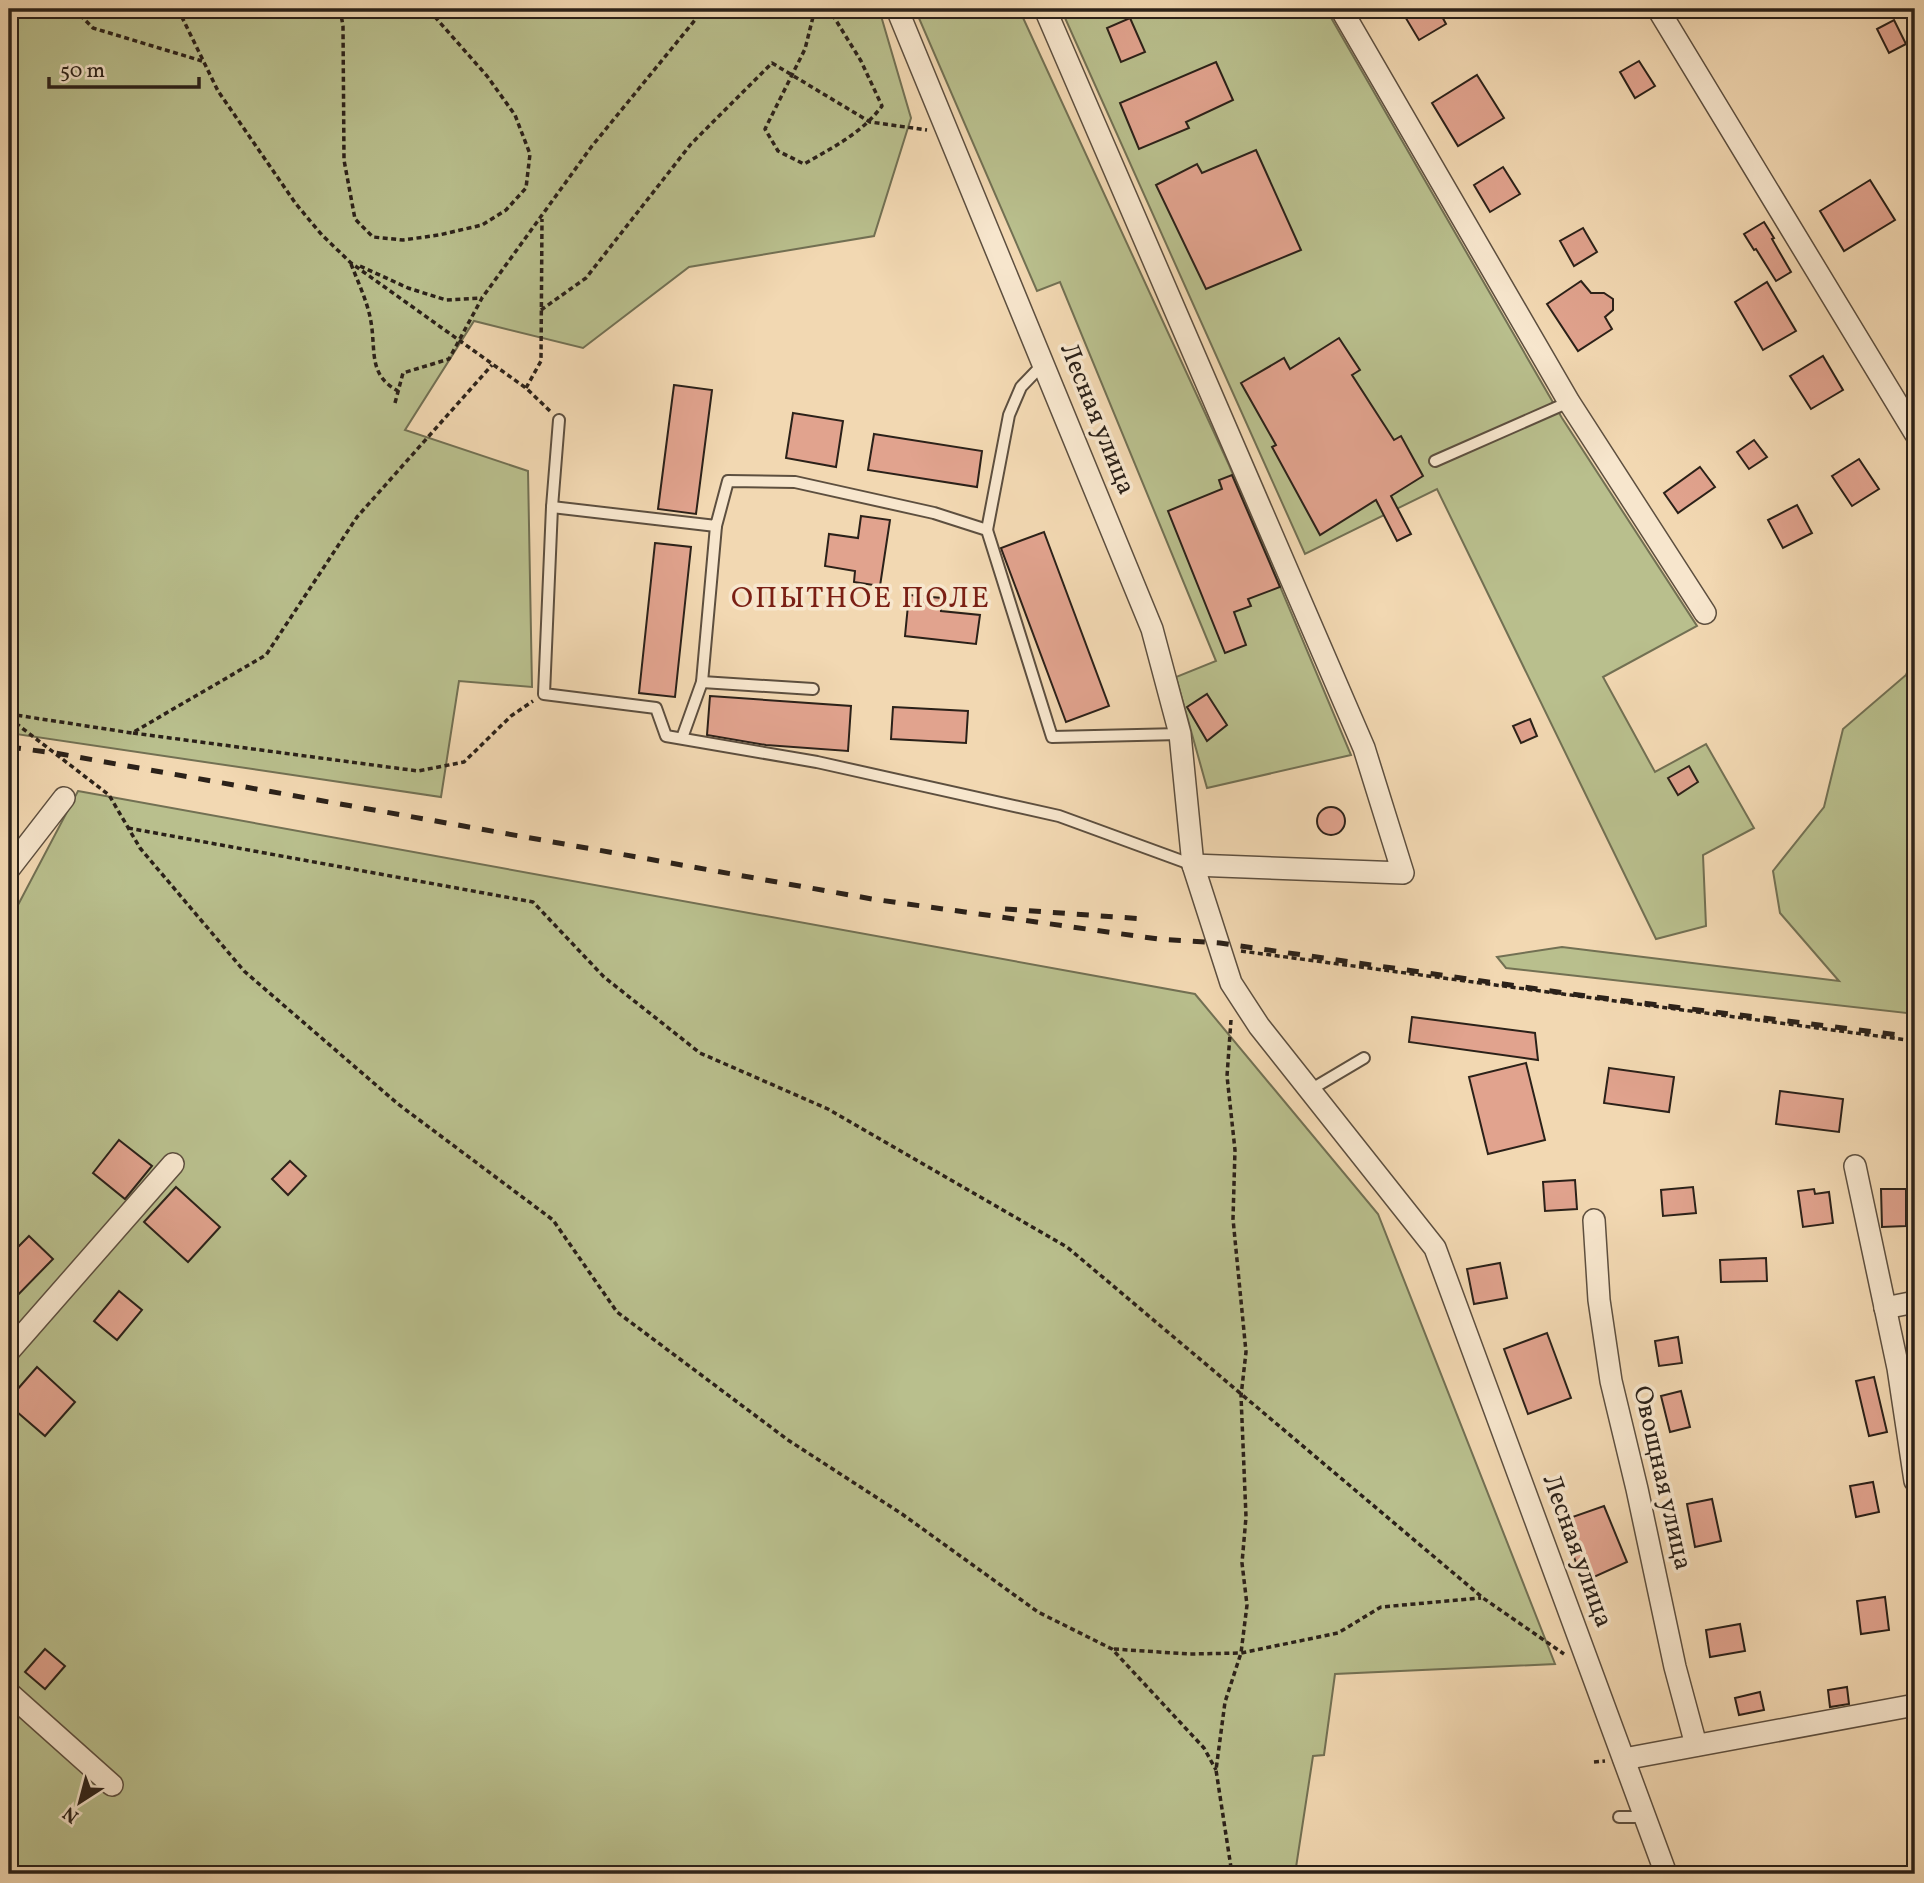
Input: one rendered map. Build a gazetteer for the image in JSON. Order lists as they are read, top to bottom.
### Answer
{
  "streets": {
    "street": ["Лесная улица", "Овощная улица"]
  },
  "districts": ["ОПЫТНОЕ ПОЛЕ"],
  "scale_bar": "50 m",
  "north": "bottom left"
}
